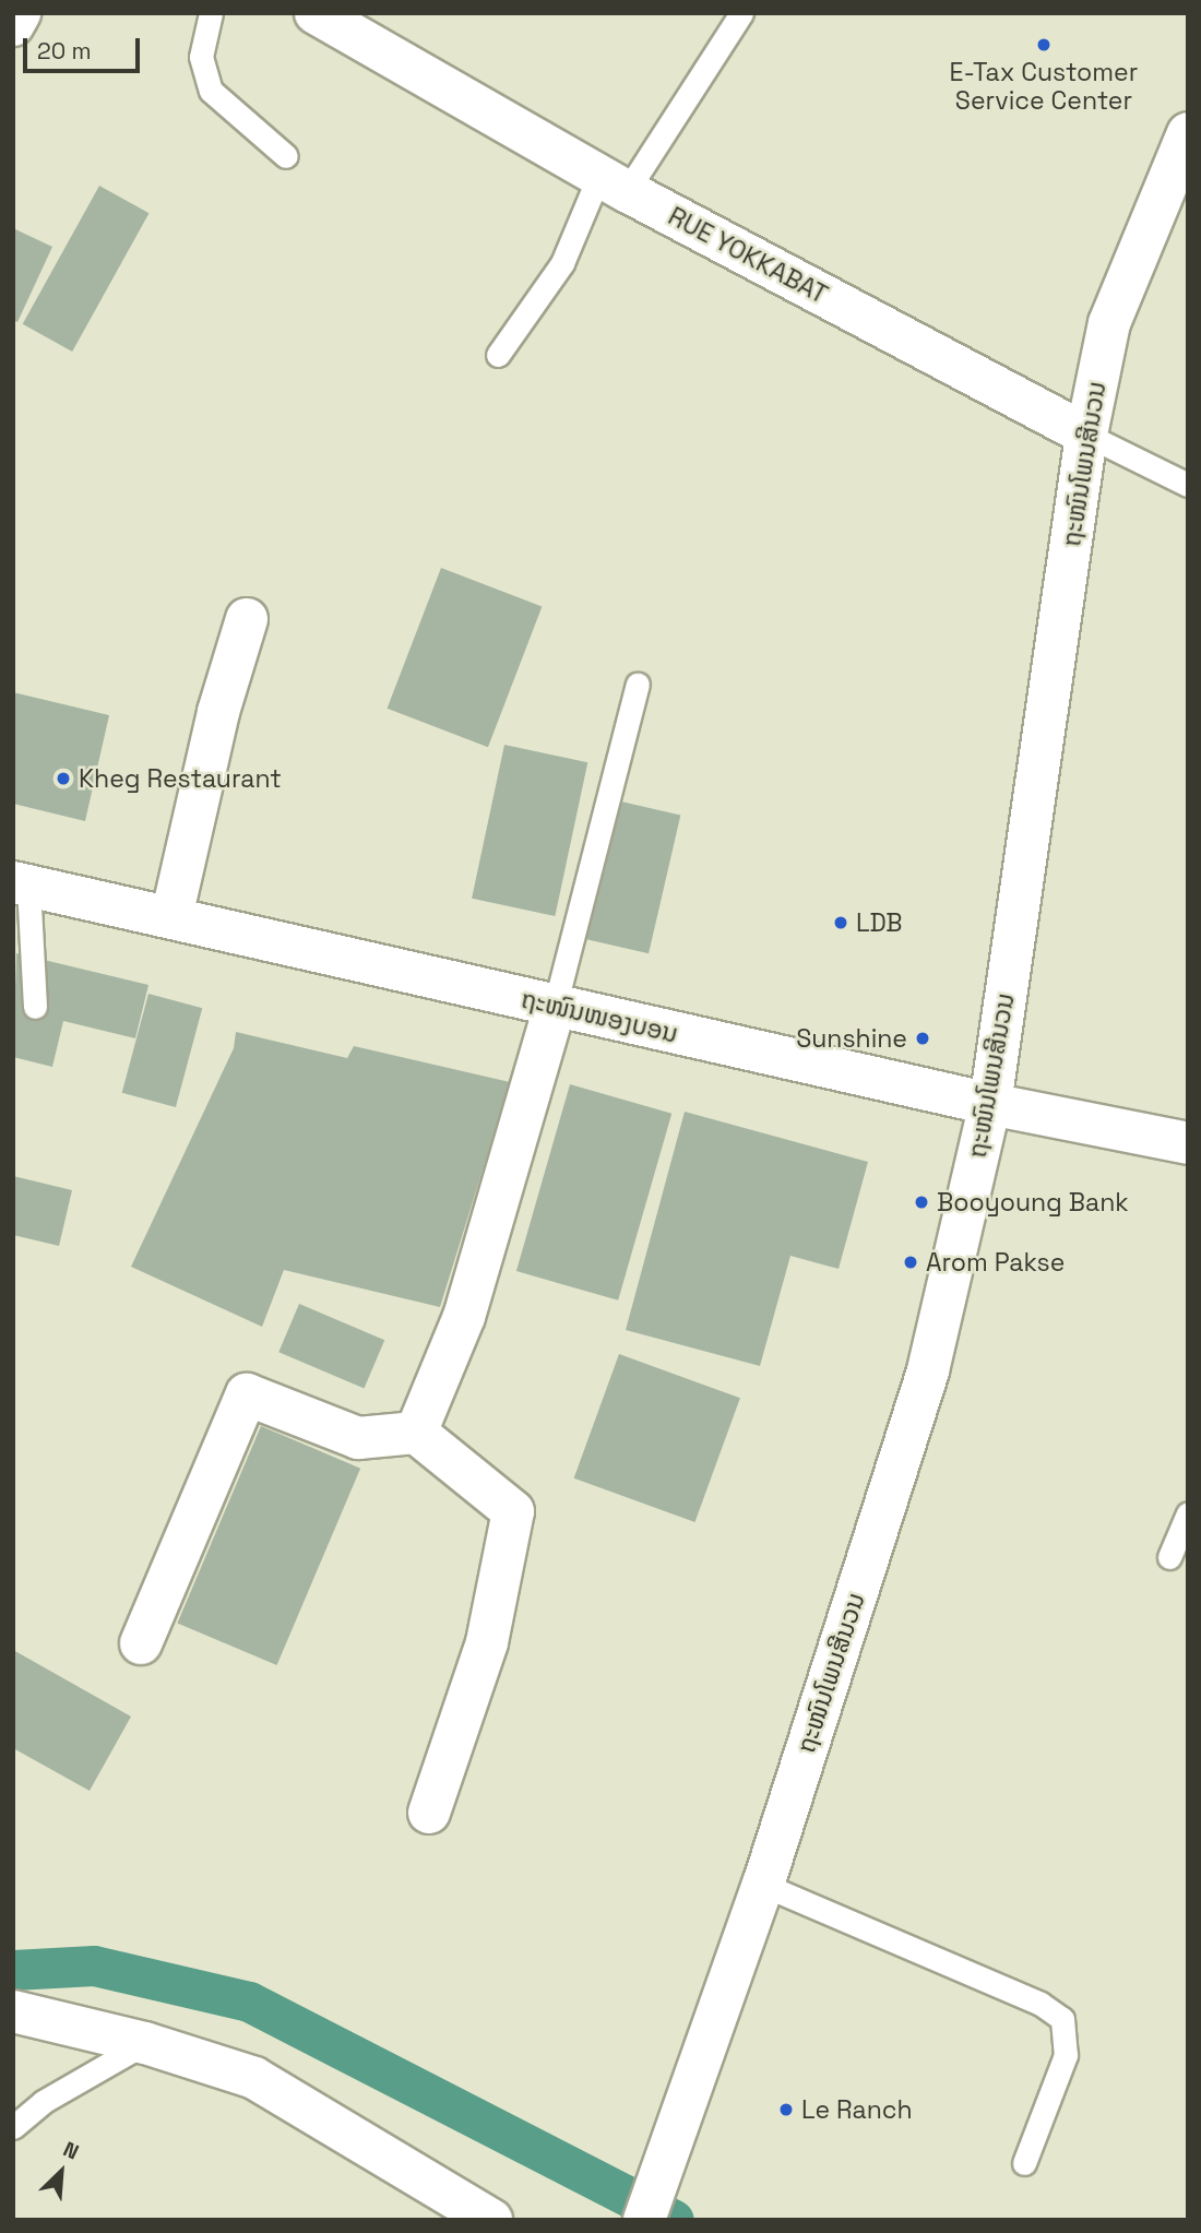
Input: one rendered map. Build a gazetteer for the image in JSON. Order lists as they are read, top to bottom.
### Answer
{
  "streets": {
    "street": ["RUE YOKKABAT", "ຖະໜົນໂພນສີນວນ", "ຖະໜົນໜອງບອນ"]
  },
  "crossings": [
    ["RUE YOKKABAT", "ຖະໜົນໂພນສີນວນ"],
    ["ຖະໜົນໂພນສີນວນ", "ຖະໜົນໜອງບອນ"]
  ],
  "places": [
    "E-Tax Customer Service Center",
    "Kheg Restaurant",
    "LDB",
    "Sunshine",
    "Booyoung Bank",
    "Arom Pakse",
    "Le Ranch"
  ],
  "scale_bar": "20 m",
  "north": "top right"
}
